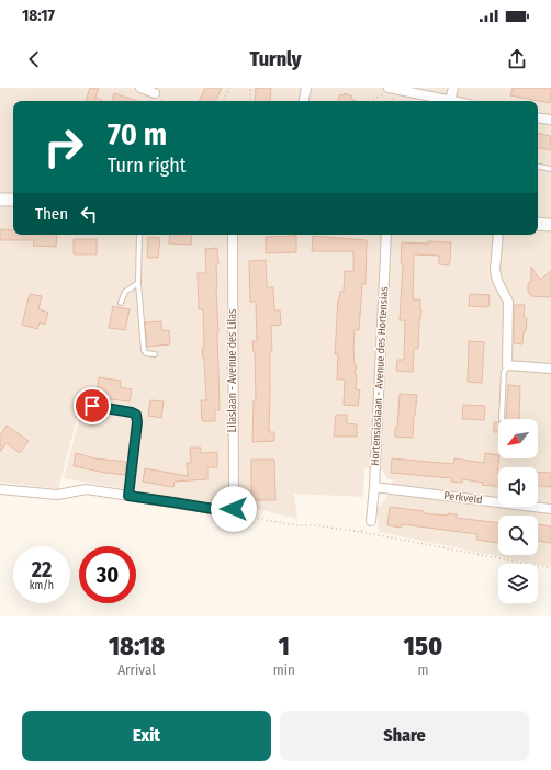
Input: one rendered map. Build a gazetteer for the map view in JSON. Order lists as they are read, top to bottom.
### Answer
{
  "streets": {
    "street": ["Lilaslaan - Avenue des Lilas", "Hortensiaslaan - Avenue des Hortensias", "Perkveld"]
  },
  "crossings": [
    ["Hortensiaslaan - Avenue des Hortensias", "Perkveld"]
  ],
  "north": "bottom left",
  "page": {
    "status": "18:17",
    "header": "Turnly",
    "turn": ["70 m", "Turn right"],
    "then": "Then",
    "speed": "22 km/h",
    "limit": "30",
    "eta": [
      "18:18",
      "Arrival",
      "1",
      "min",
      "150",
      "m"
    ],
    "buttons": ["Exit", "Share"]
  }
}
